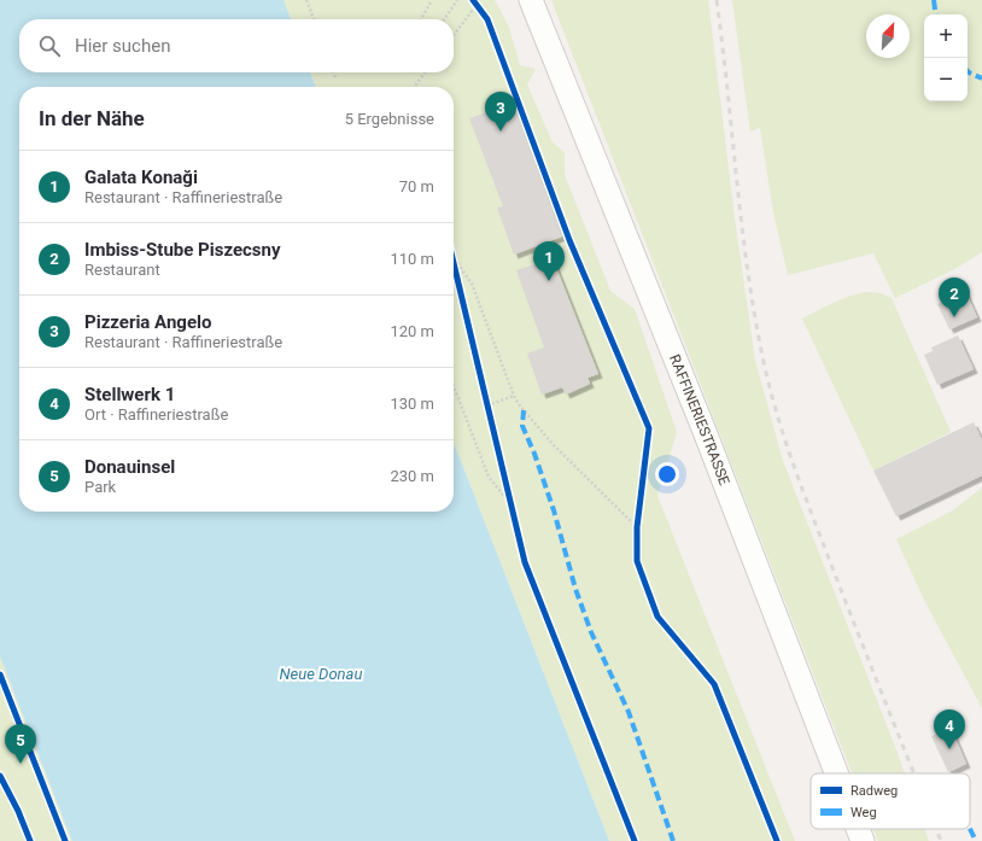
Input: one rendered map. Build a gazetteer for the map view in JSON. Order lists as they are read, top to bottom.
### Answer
{
  "streets": {
    "street": ["RAFFINERIESTRASSE"]
  },
  "water": ["Neue Donau"],
  "legend": ["Radweg", "Weg"],
  "north": "top right",
  "page": {
    "map_buttons": ["+", "−"],
    "search": "Hier suchen",
    "heading": ["In der Nähe", "5 Ergebnisse"],
    "pins": [
      "3",
      "1",
      "2",
      "4",
      "5"
    ],
    "list": [
      {
        "mark": "1",
        "name": "Galata Konaği",
        "note": "Restaurant · Raffineriestraße",
        "value": "70 m"
      },
      {
        "mark": "2",
        "name": "Imbiss-Stube Piszecsny",
        "note": "Restaurant",
        "value": "110 m"
      },
      {
        "mark": "3",
        "name": "Pizzeria Angelo",
        "note": "Restaurant · Raffineriestraße",
        "value": "120 m"
      },
      {
        "mark": "4",
        "name": "Stellwerk 1",
        "note": "Ort · Raffineriestraße",
        "value": "130 m"
      },
      {
        "mark": "5",
        "name": "Donauinsel",
        "note": "Park",
        "value": "230 m"
      }
    ]
  }
}
